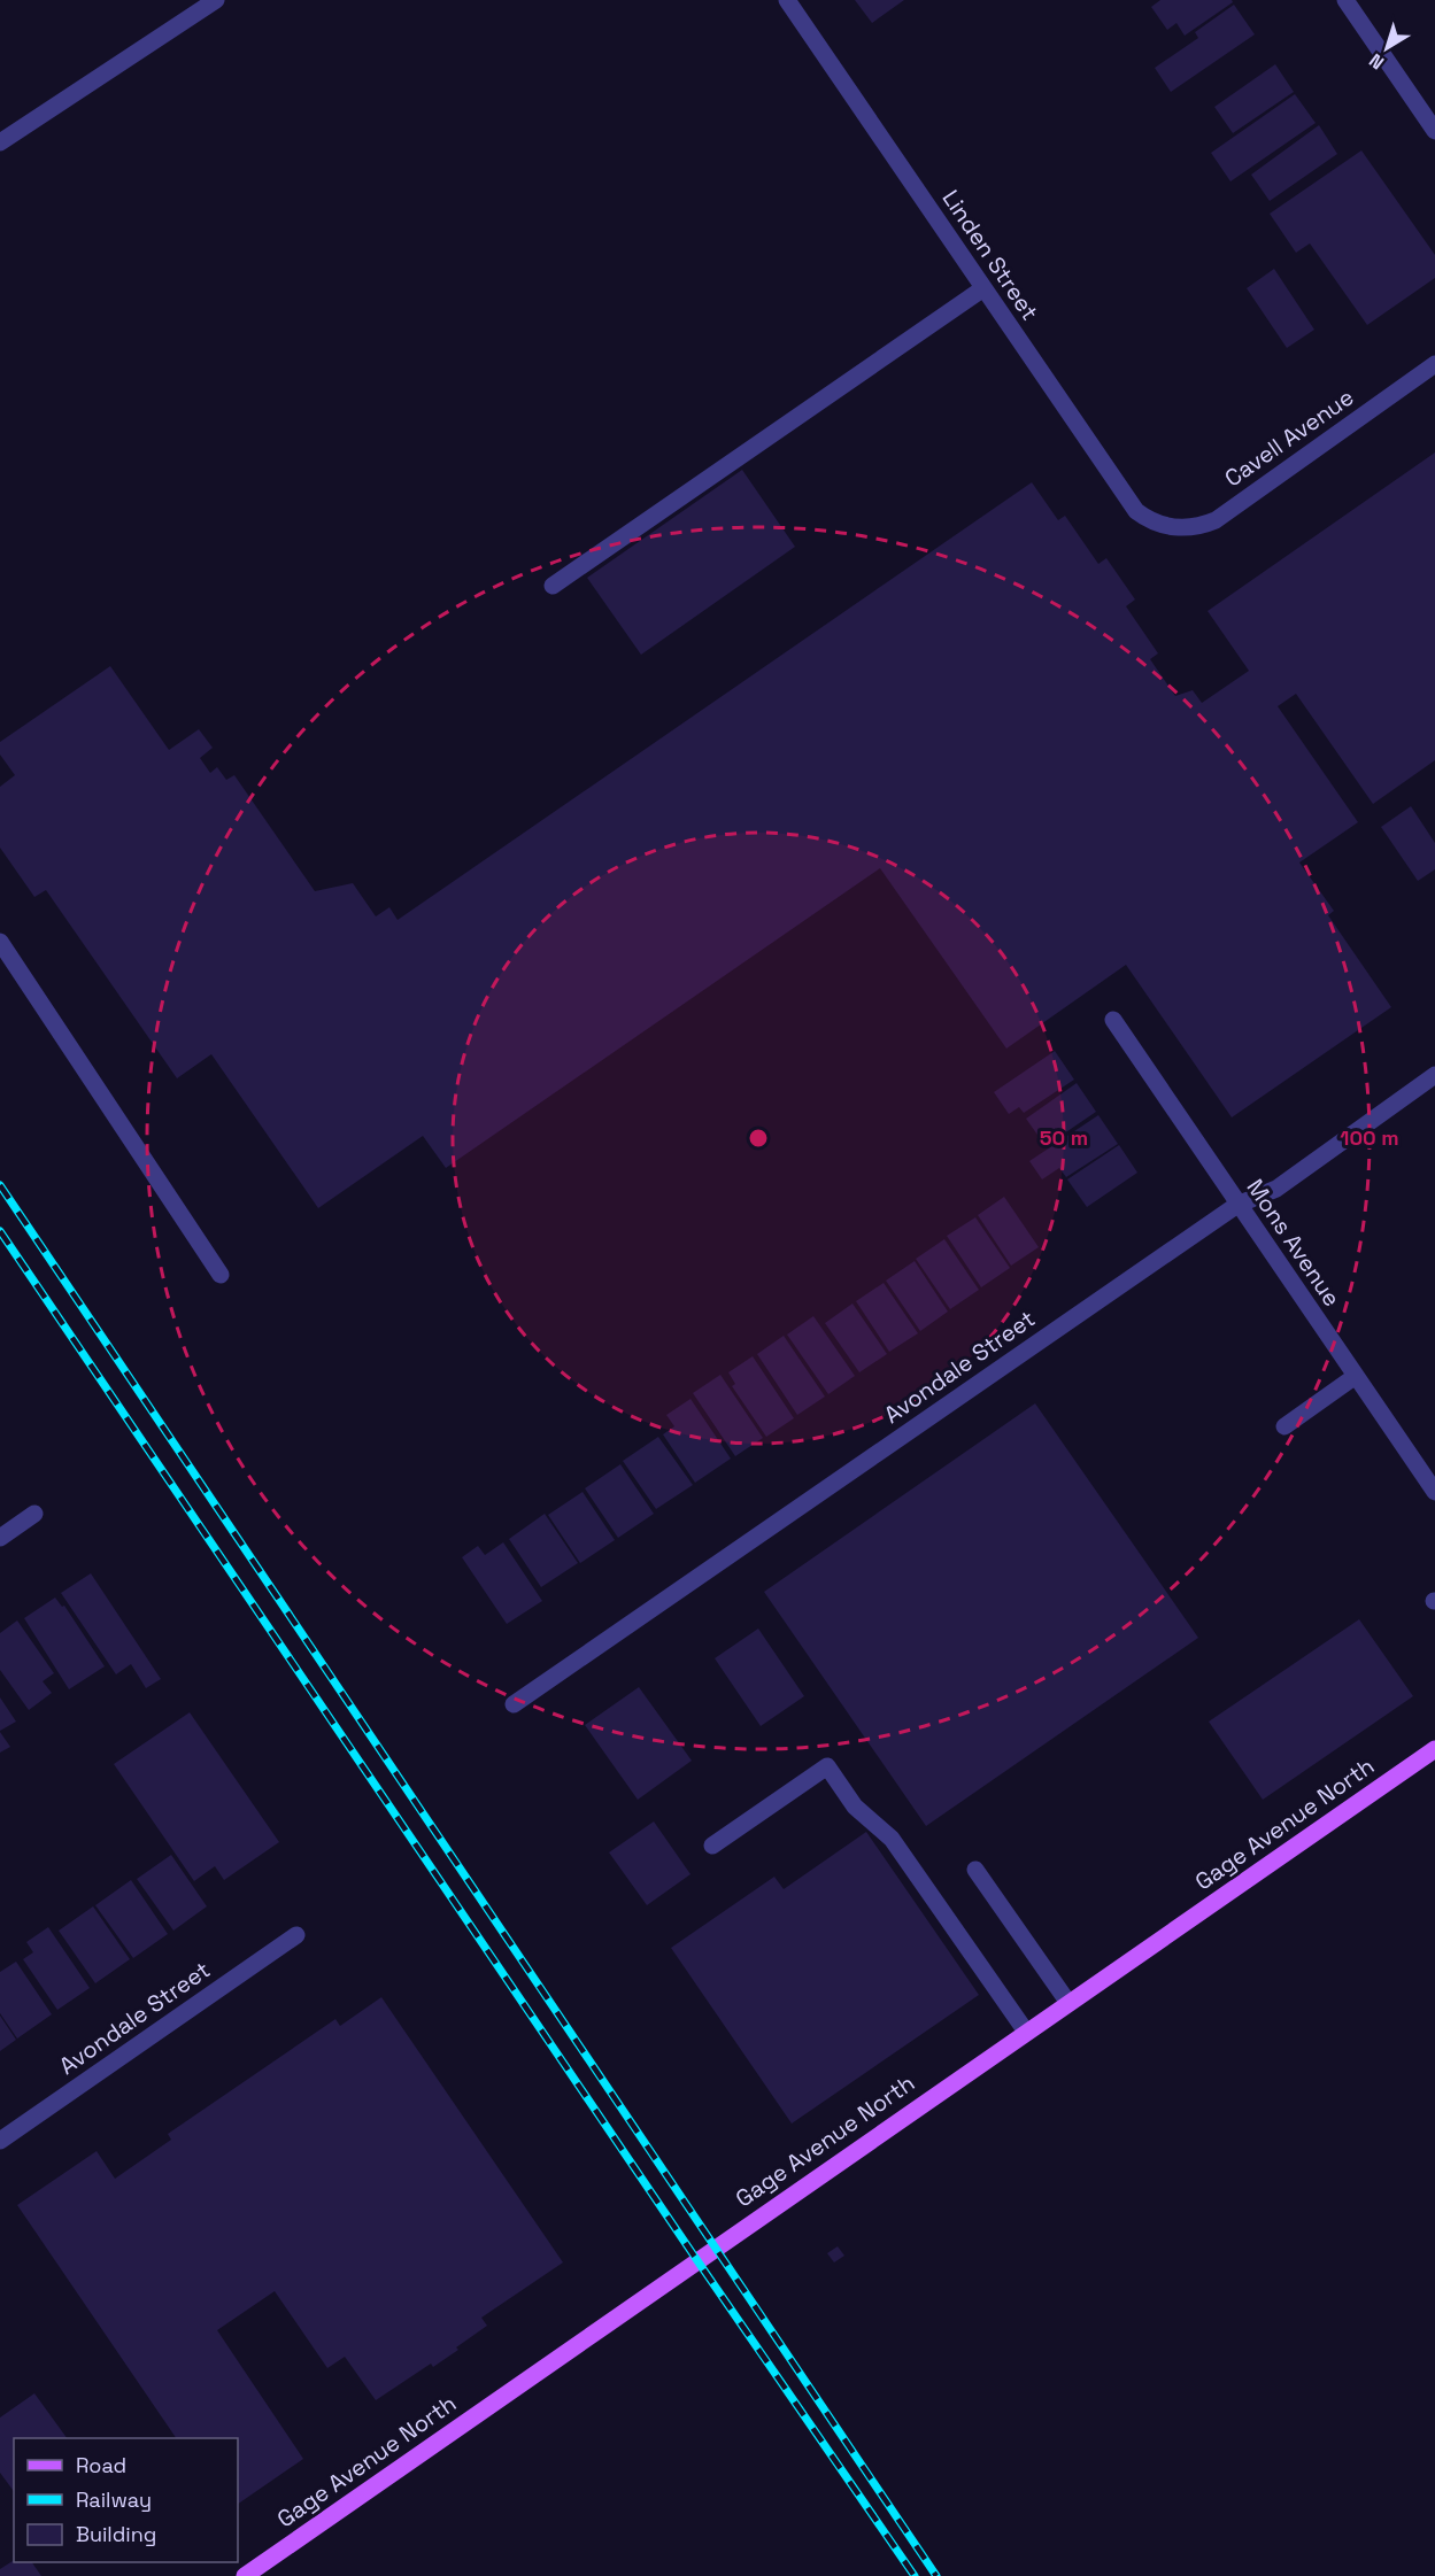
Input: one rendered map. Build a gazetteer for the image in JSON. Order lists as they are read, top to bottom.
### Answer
{
  "streets": {
    "main road": ["Gage Avenue North"],
    "street": [
      "Linden Street",
      "Cavell Avenue",
      "Mons Avenue",
      "Avondale Street"
    ]
  },
  "crossings": [
    ["Linden Street", "Cavell Avenue"],
    ["Mons Avenue", "Avondale Street"]
  ],
  "legend": ["Road", "Railway", "Building"],
  "north": "bottom left",
  "rings": ["50 m", "100 m"]
}
